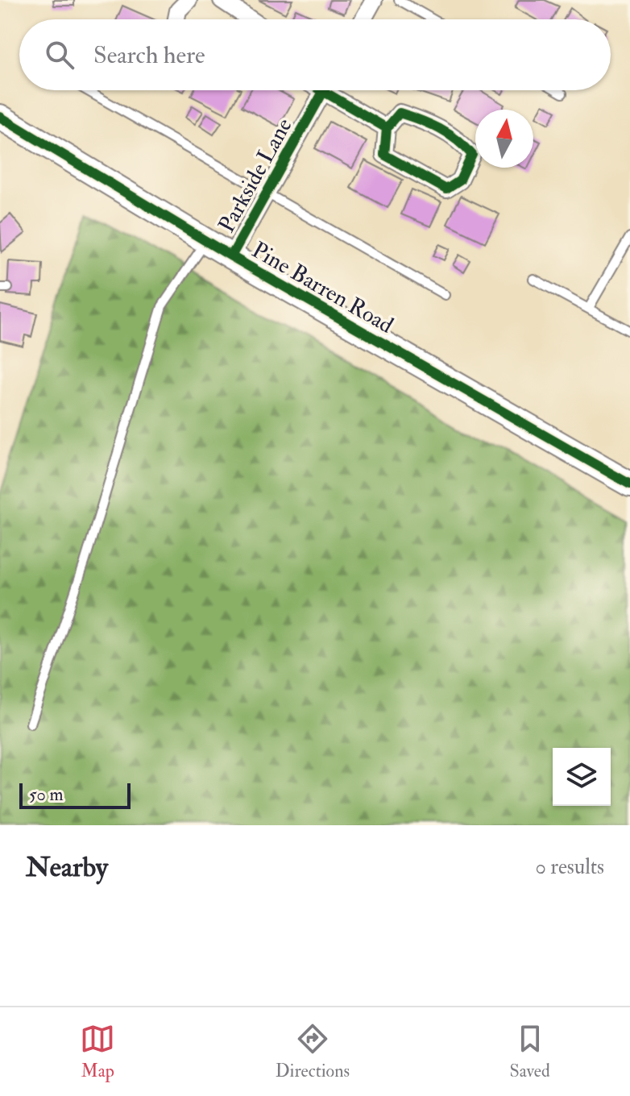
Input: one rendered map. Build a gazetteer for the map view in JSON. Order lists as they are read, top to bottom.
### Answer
{
  "streets": {
    "main road": ["Pine Barren Road"],
    "street": ["Parkside Lane"]
  },
  "crossings": [
    ["Parkside Lane", "Pine Barren Road"]
  ],
  "scale_bar": "50 m",
  "north": "top",
  "page": {
    "search": "Search here",
    "scale": "50 m",
    "heading": ["Nearby", "0 results"],
    "nav": ["Map", "Directions", "Saved"]
  }
}
